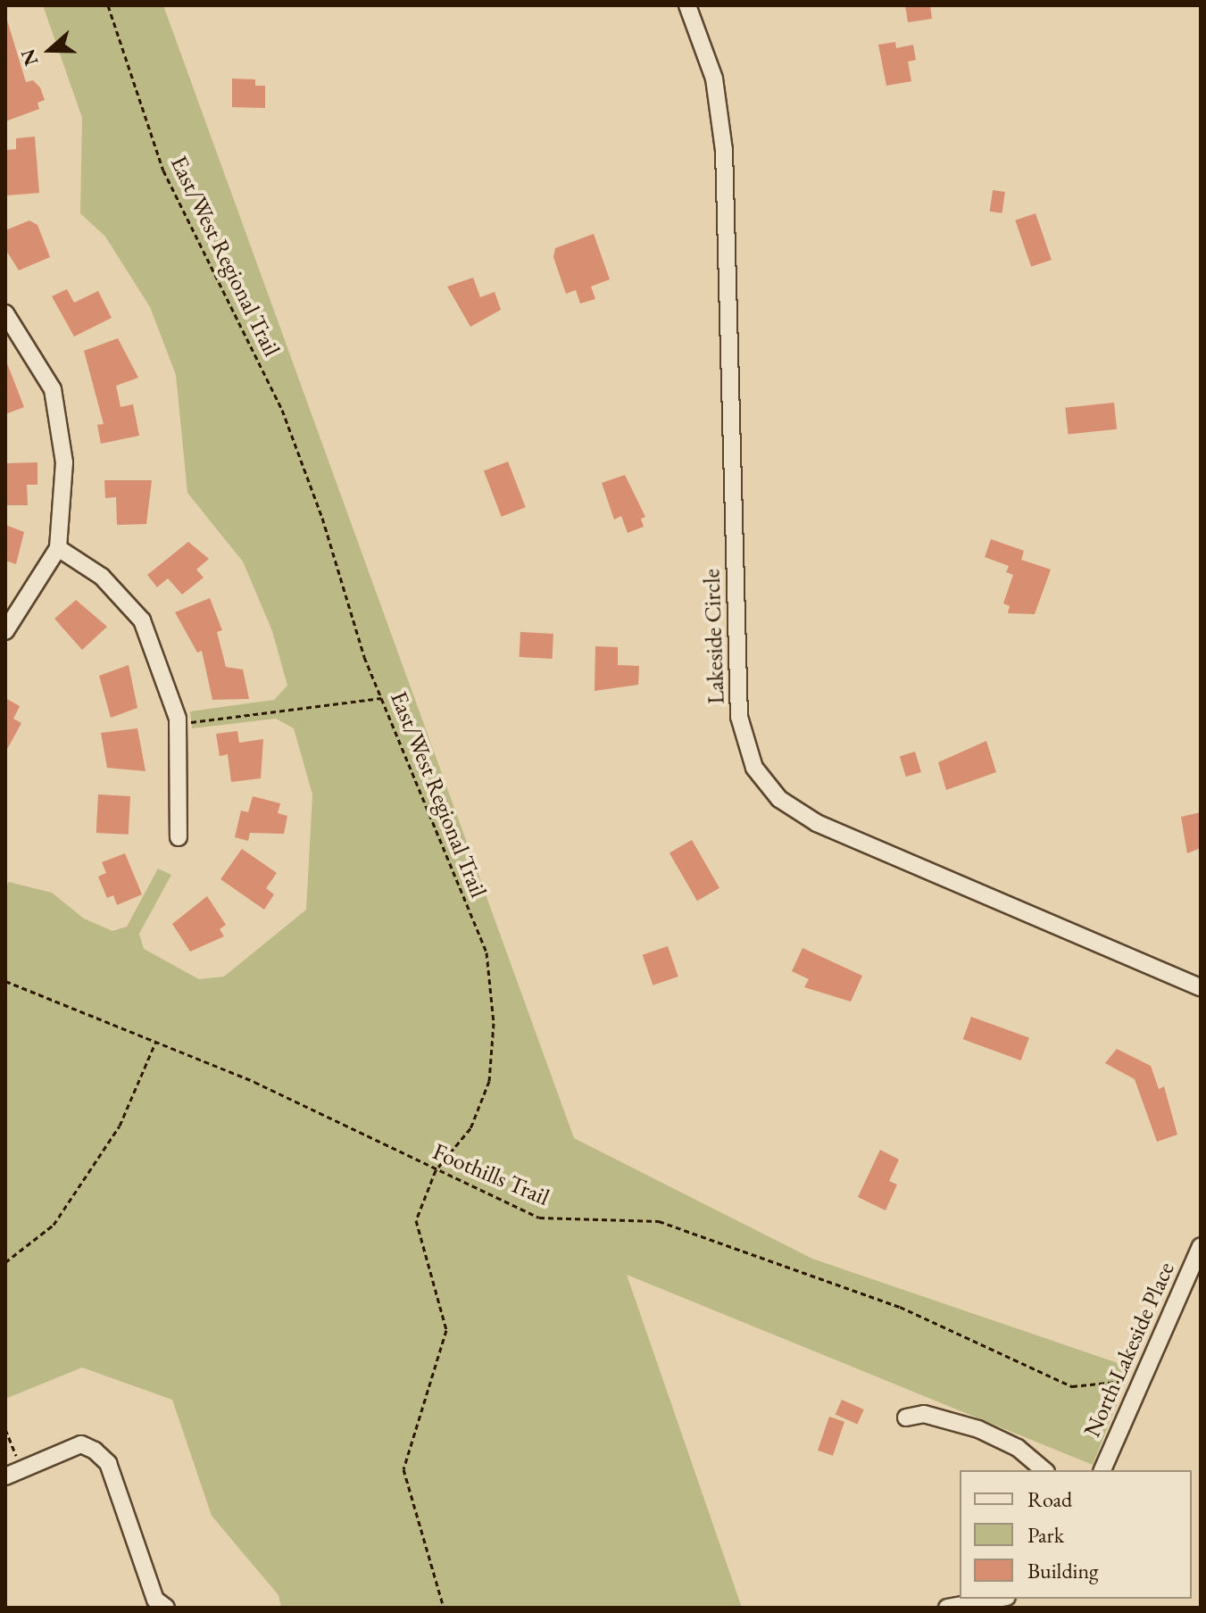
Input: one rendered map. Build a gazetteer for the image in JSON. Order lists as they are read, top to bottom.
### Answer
{
  "streets": {
    "street": ["Lakeside Circle", "North Lakeside Place"],
    "path": ["East/West Regional Trail", "Foothills Trail"]
  },
  "crossings": [
    ["East/West Regional Trail", "Foothills Trail"],
    ["Foothills Trail", "North Lakeside Place"]
  ],
  "legend": ["Road", "Park", "Building"],
  "north": "left"
}
